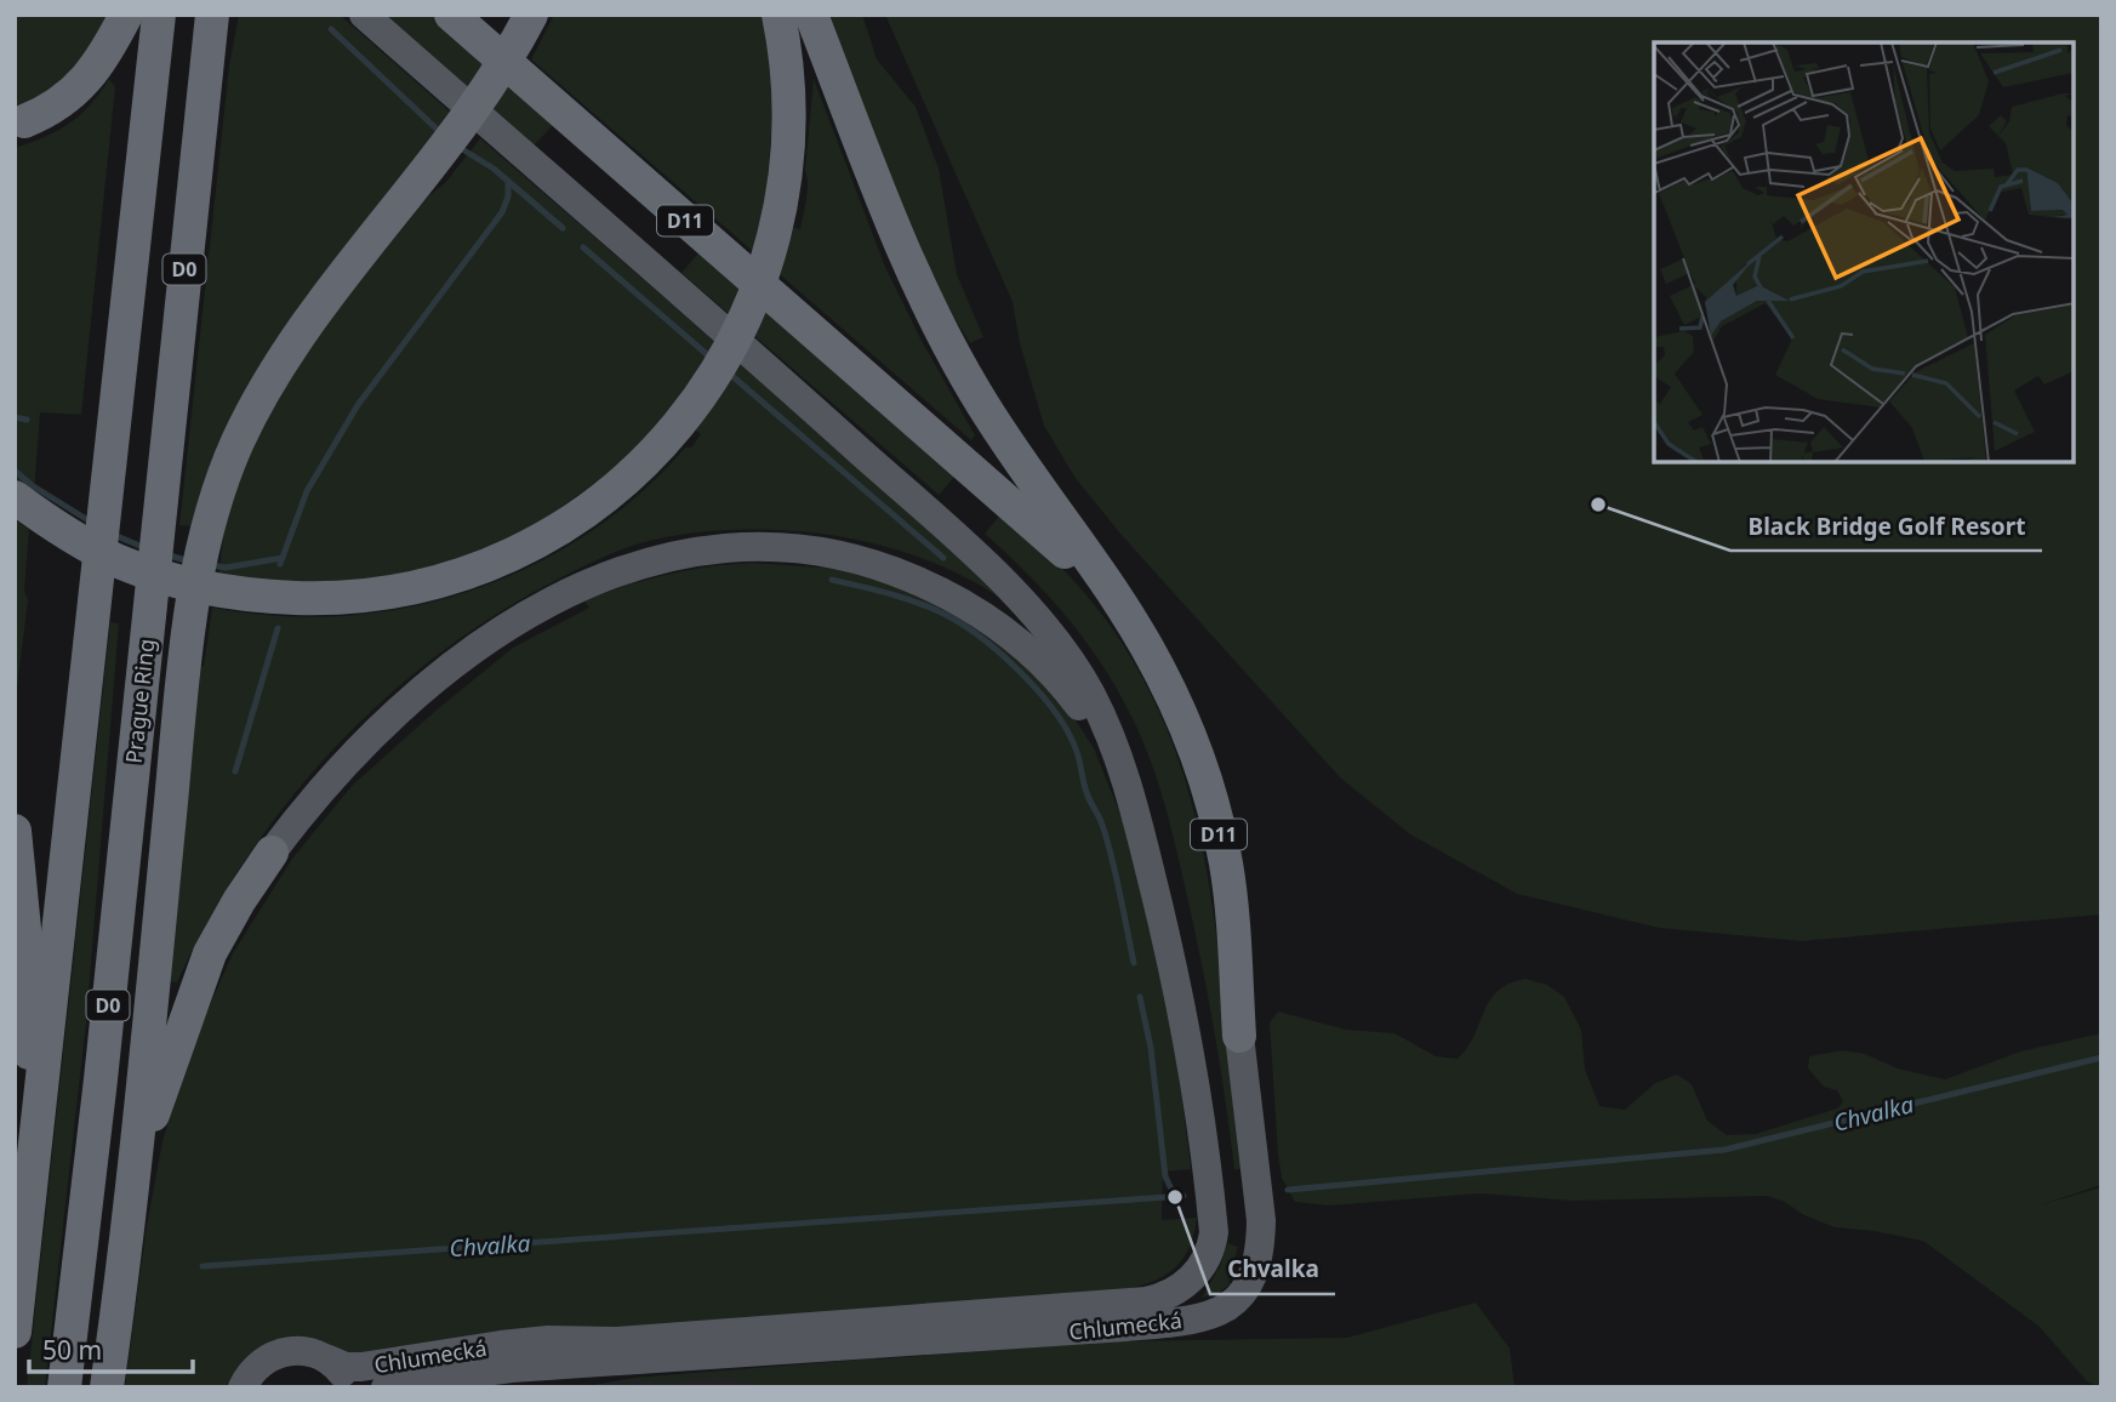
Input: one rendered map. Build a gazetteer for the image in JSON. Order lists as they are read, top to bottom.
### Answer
{
  "streets": {
    "highway": [
      "D11",
      "D0",
      "Prague Ring",
      "Chlumecká"
    ]
  },
  "crossings": [
    ["D11", "Chlumecká"]
  ],
  "water": ["Chvalka"],
  "places": ["Black Bridge Golf Resort", "Chvalka"],
  "scale_bar": "50 m"
}
